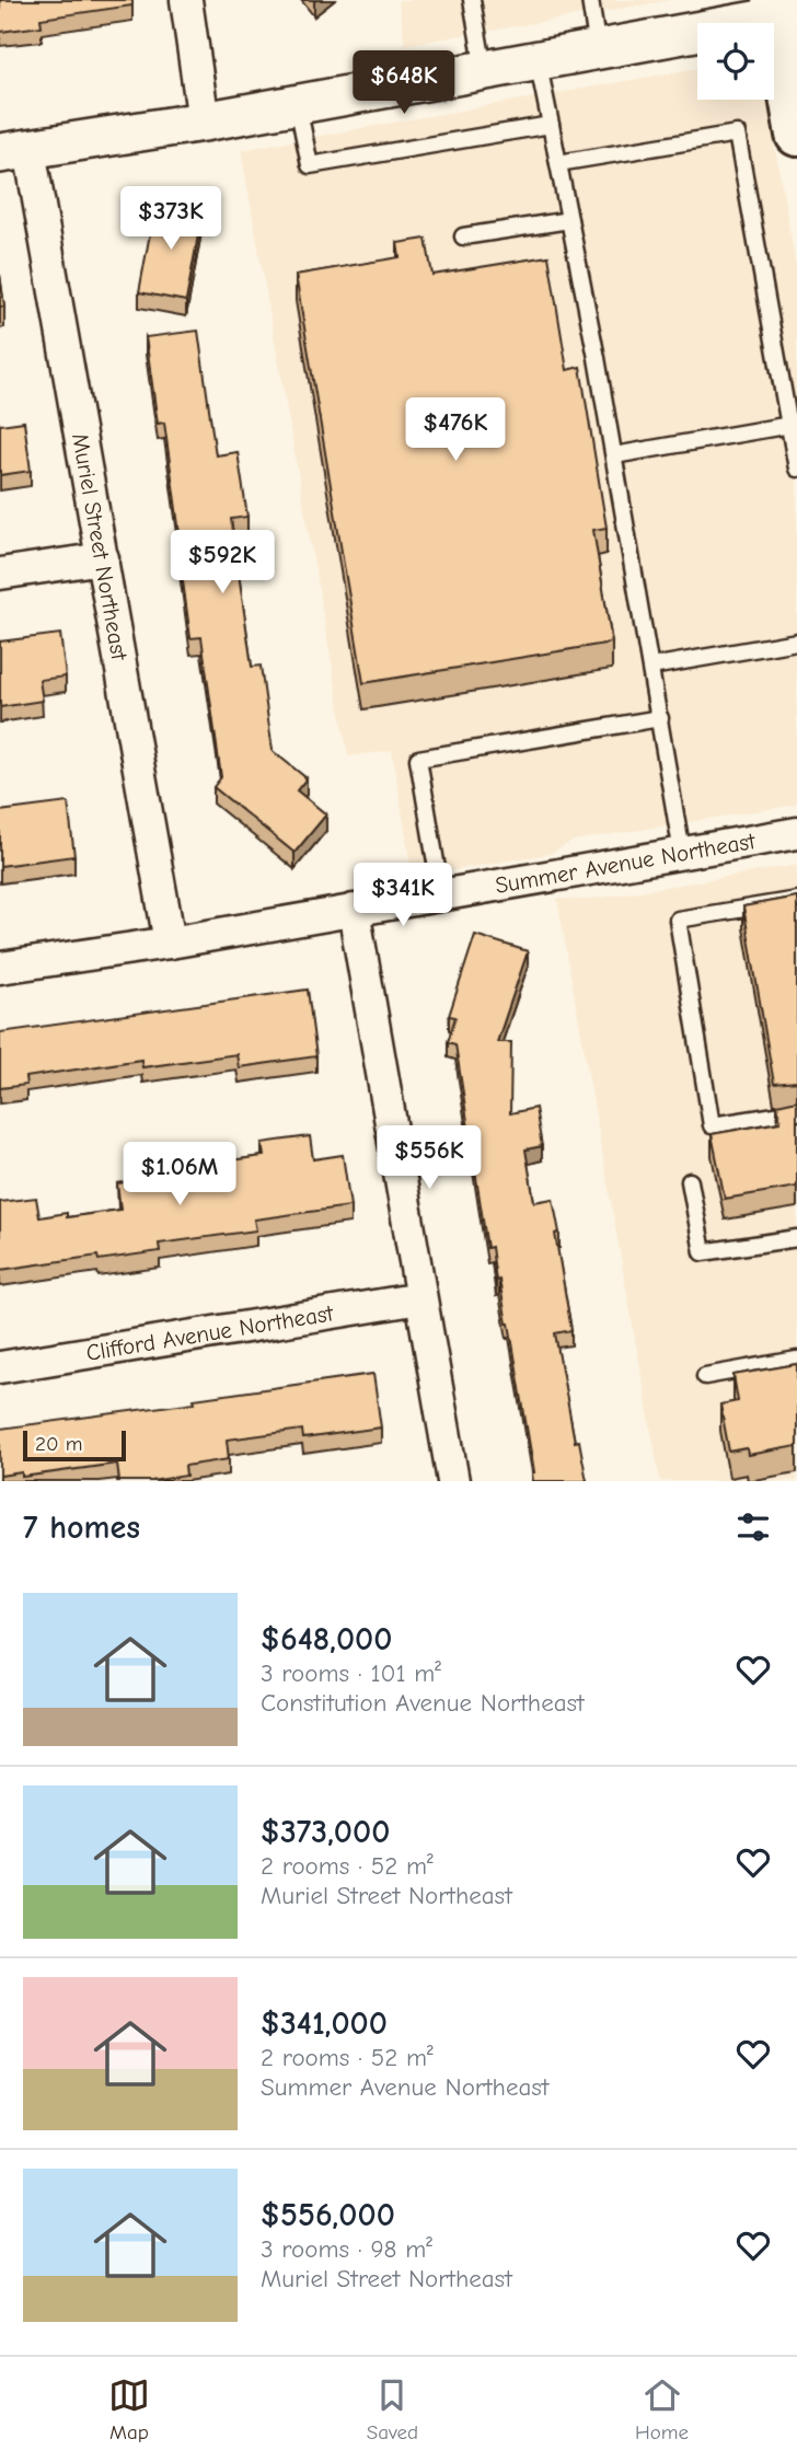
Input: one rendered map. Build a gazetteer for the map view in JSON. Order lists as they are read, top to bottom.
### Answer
{
  "streets": {
    "street": ["Muriel Street Northeast", "Summer Avenue Northeast", "Clifford Avenue Northeast"]
  },
  "crossings": [
    ["Muriel Street Northeast", "Summer Avenue Northeast"]
  ],
  "scale_bar": "20 m",
  "page": {
    "price": [
      "$648K",
      "$373K",
      "$476K",
      "$592K",
      "$341K",
      "$556K",
      "$1.06M"
    ],
    "scale": "20 m",
    "heading": "7 homes",
    "list": [
      {
        "name": "$648,000",
        "note": "3 rooms · 101 m² · Constitution Avenue Northeast"
      },
      {
        "name": "$373,000",
        "note": "2 rooms · 52 m² · Muriel Street Northeast"
      },
      {
        "name": "$341,000",
        "note": "2 rooms · 52 m² · Summer Avenue Northeast"
      },
      {
        "name": "$556,000",
        "note": "3 rooms · 98 m² · Muriel Street Northeast"
      }
    ],
    "tabs": ["Map", "Saved", "Home"]
  }
}
